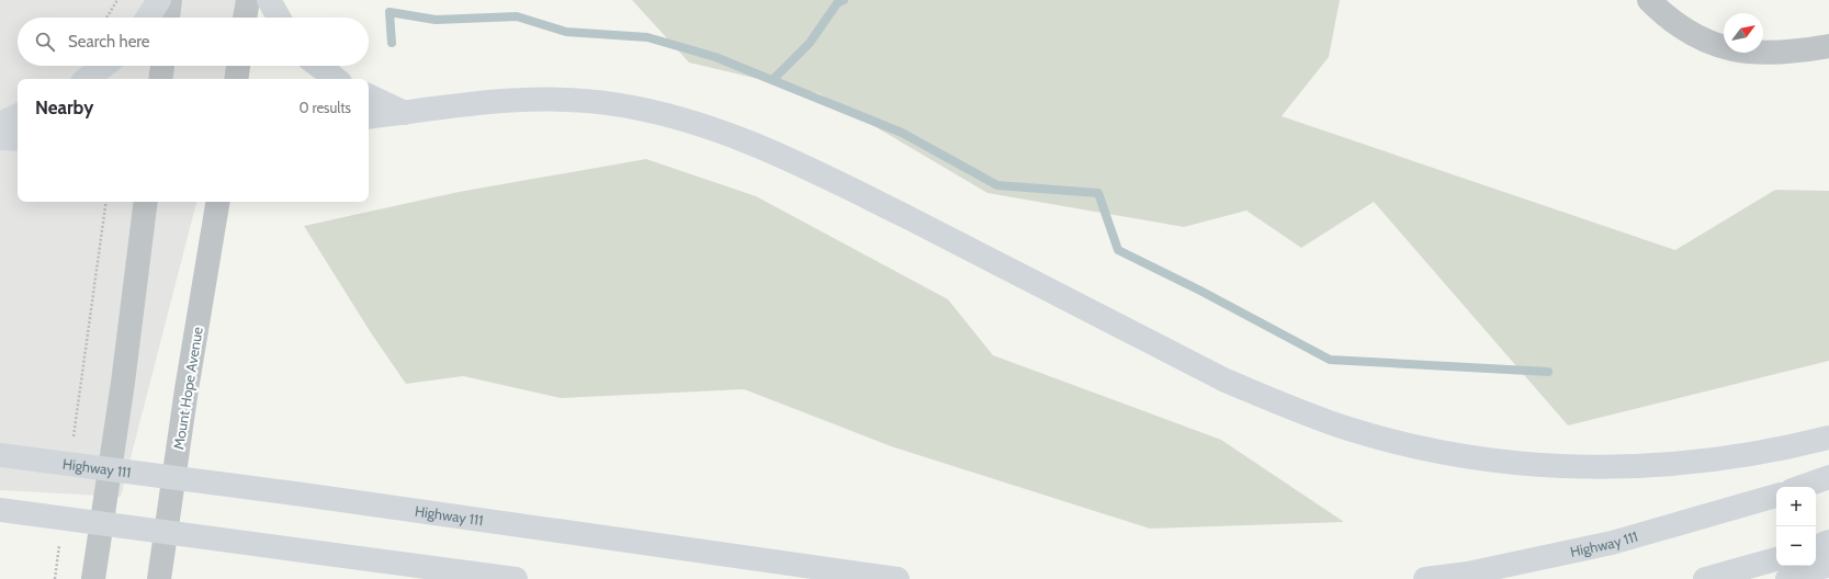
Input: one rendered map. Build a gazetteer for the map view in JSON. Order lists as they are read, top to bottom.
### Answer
{
  "streets": {
    "highway": ["Highway 111"],
    "street": ["Mount Hope Avenue"]
  },
  "north": "top right",
  "page": {
    "search": "Search here",
    "heading": ["Nearby", "0 results"],
    "map_buttons": ["+", "−"]
  }
}
